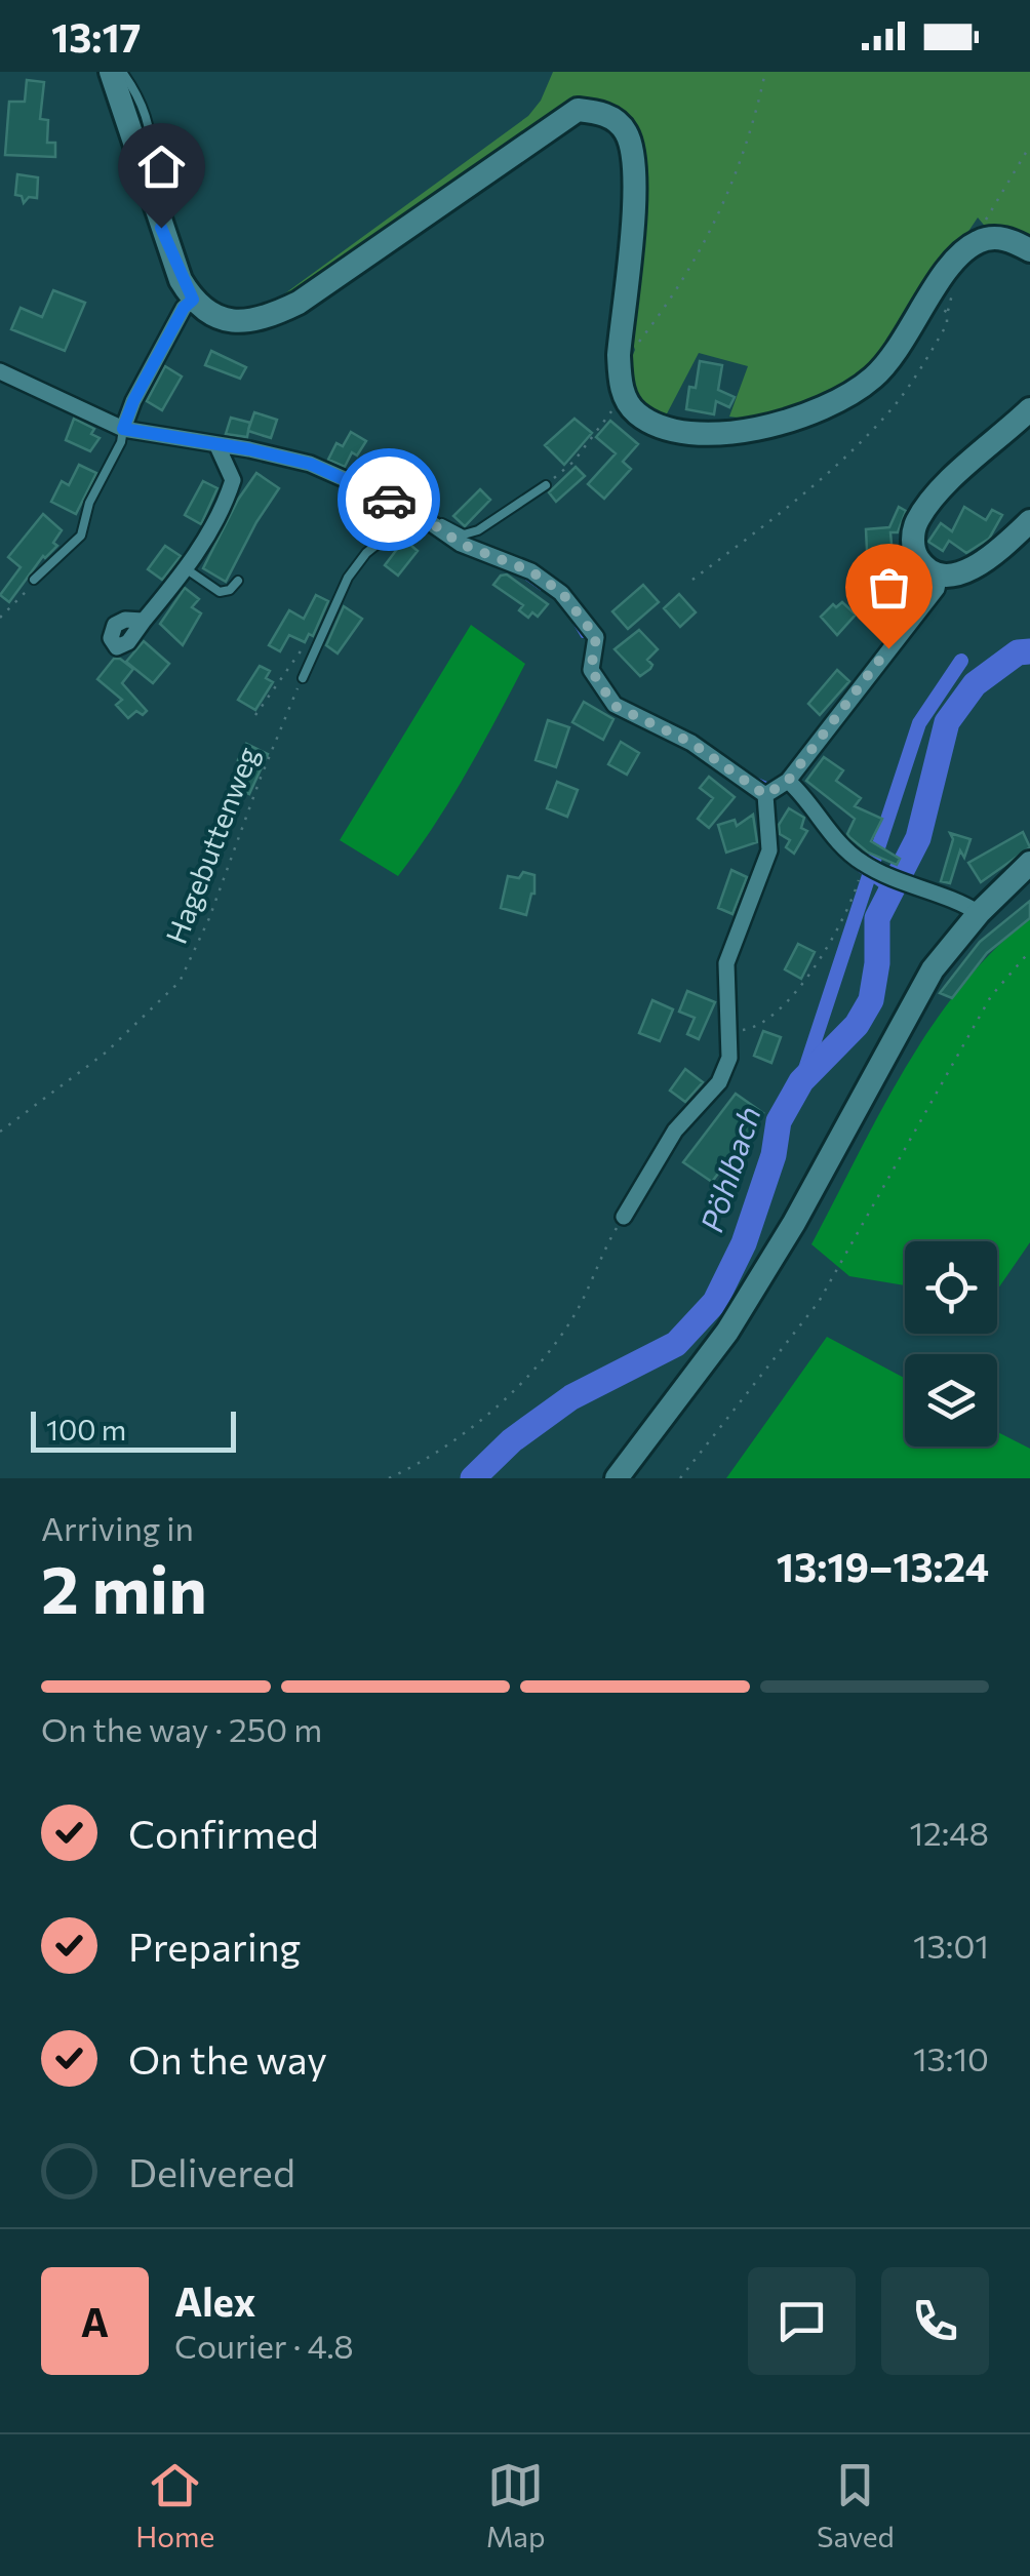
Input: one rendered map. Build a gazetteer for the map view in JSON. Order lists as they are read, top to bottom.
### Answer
{
  "streets": {
    "path": ["Hagebuttenweg"]
  },
  "water": ["Pöhlbach"],
  "scale_bar": "100 m",
  "page": {
    "status": "13:17",
    "scale": "100 m",
    "heading": ["2 min", "Arriving in", "13:19–13:24"],
    "panel": ["Alex", "Courier · 4.8"],
    "bar": "On the way · 250 m",
    "list": [
      ["Confirmed", "12:48"],
      ["Preparing", "13:01"],
      ["On the way", "13:10"],
      "Delivered"
    ],
    "round": "A",
    "tabs": ["Home", "Map", "Saved"]
  }
}
